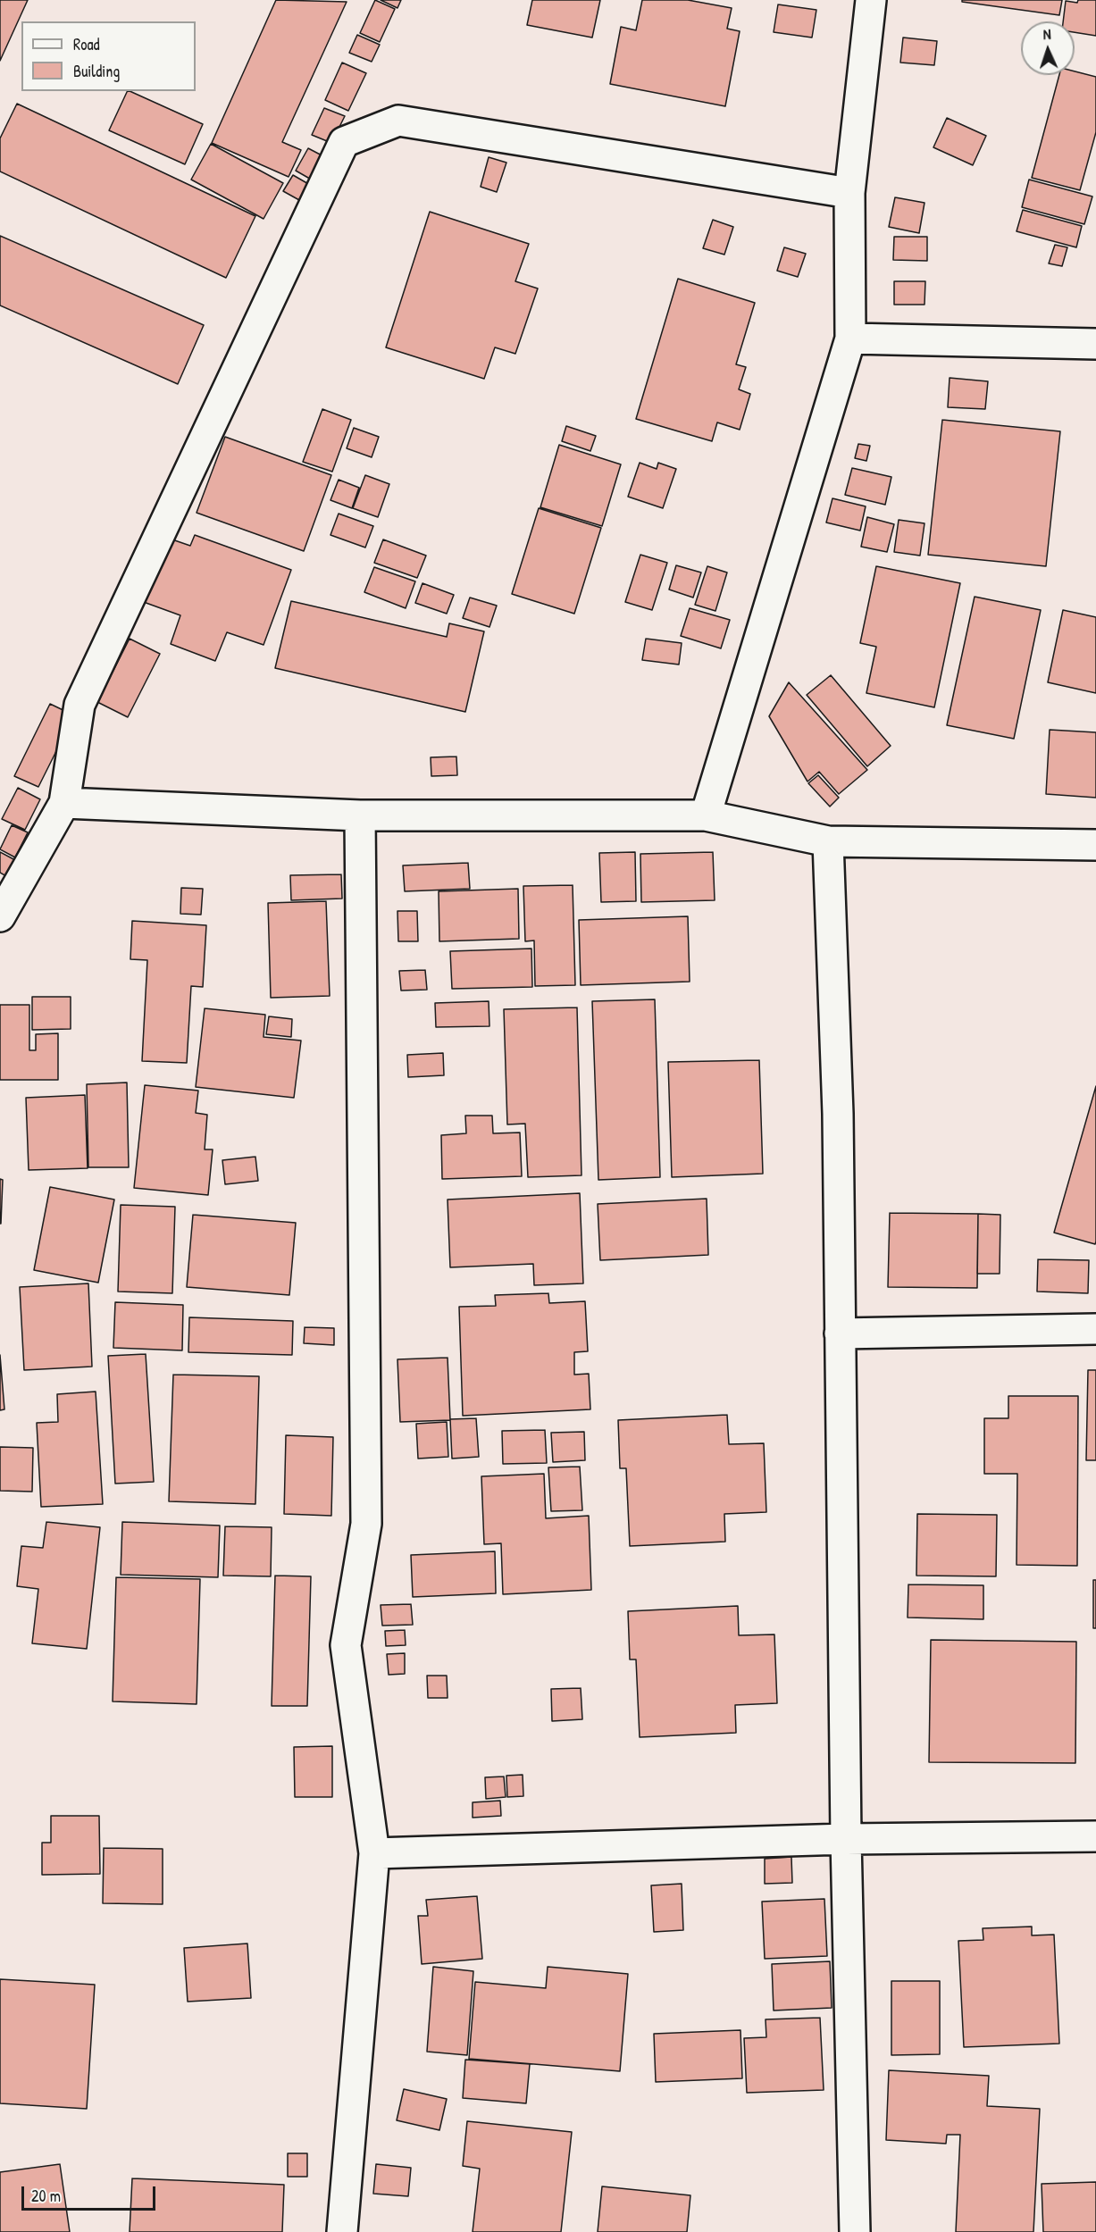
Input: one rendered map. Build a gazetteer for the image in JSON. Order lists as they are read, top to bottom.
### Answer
{
  "legend": ["Road", "Building"],
  "scale_bar": "20 m",
  "north": "top"
}
